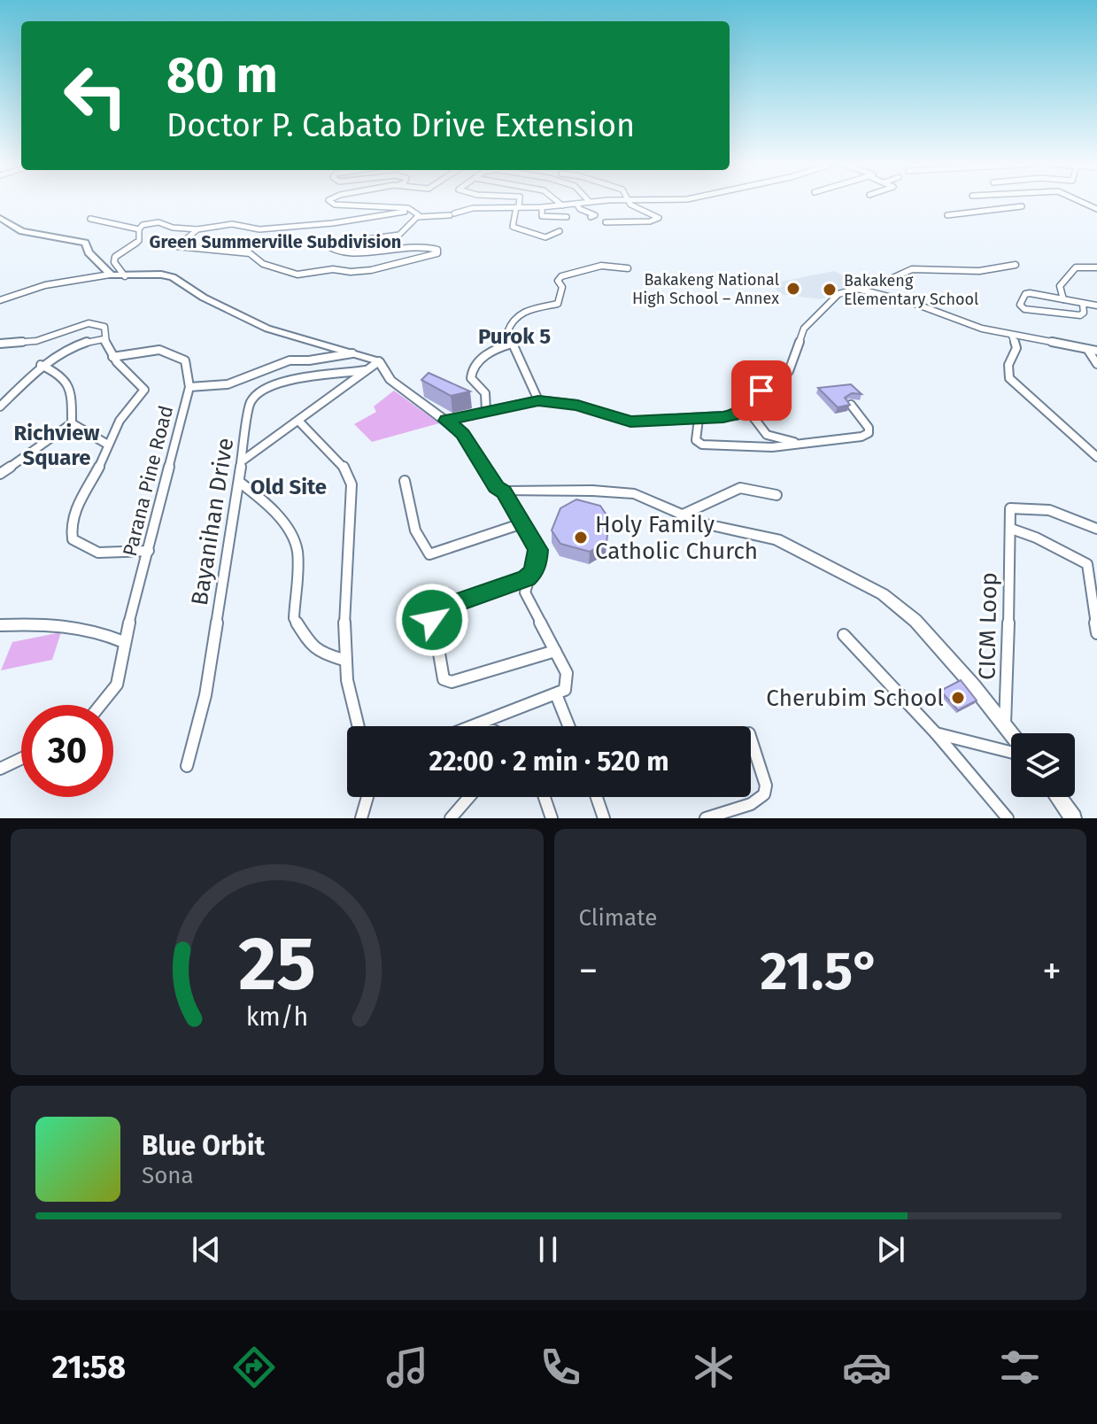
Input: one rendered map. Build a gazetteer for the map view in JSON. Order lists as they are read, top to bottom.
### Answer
{
  "streets": {
    "street": ["Parana Pine Road", "Bayanihan Drive", "CICM Loop"]
  },
  "districts": [
    "Green Summerville Subdivision",
    "Purok 5",
    "Richview Square",
    "Old Site"
  ],
  "places": [
    "Bakakeng National High School – Annex",
    "Bakakeng Elementary School",
    "Holy Family Catholic Church",
    "Cherubim School"
  ],
  "page": {
    "turn": ["80 m", "Doctor P. Cabato Drive Extension"],
    "limit": "30",
    "trip": "22:00 · 2 min · 520 m",
    "tile": "Climate",
    "heat": ["−", "21.5°", "+"],
    "song": ["Blue Orbit", "Sona"],
    "tabs": "21:58",
    "gauge": ["25", "km/h"]
  }
}
